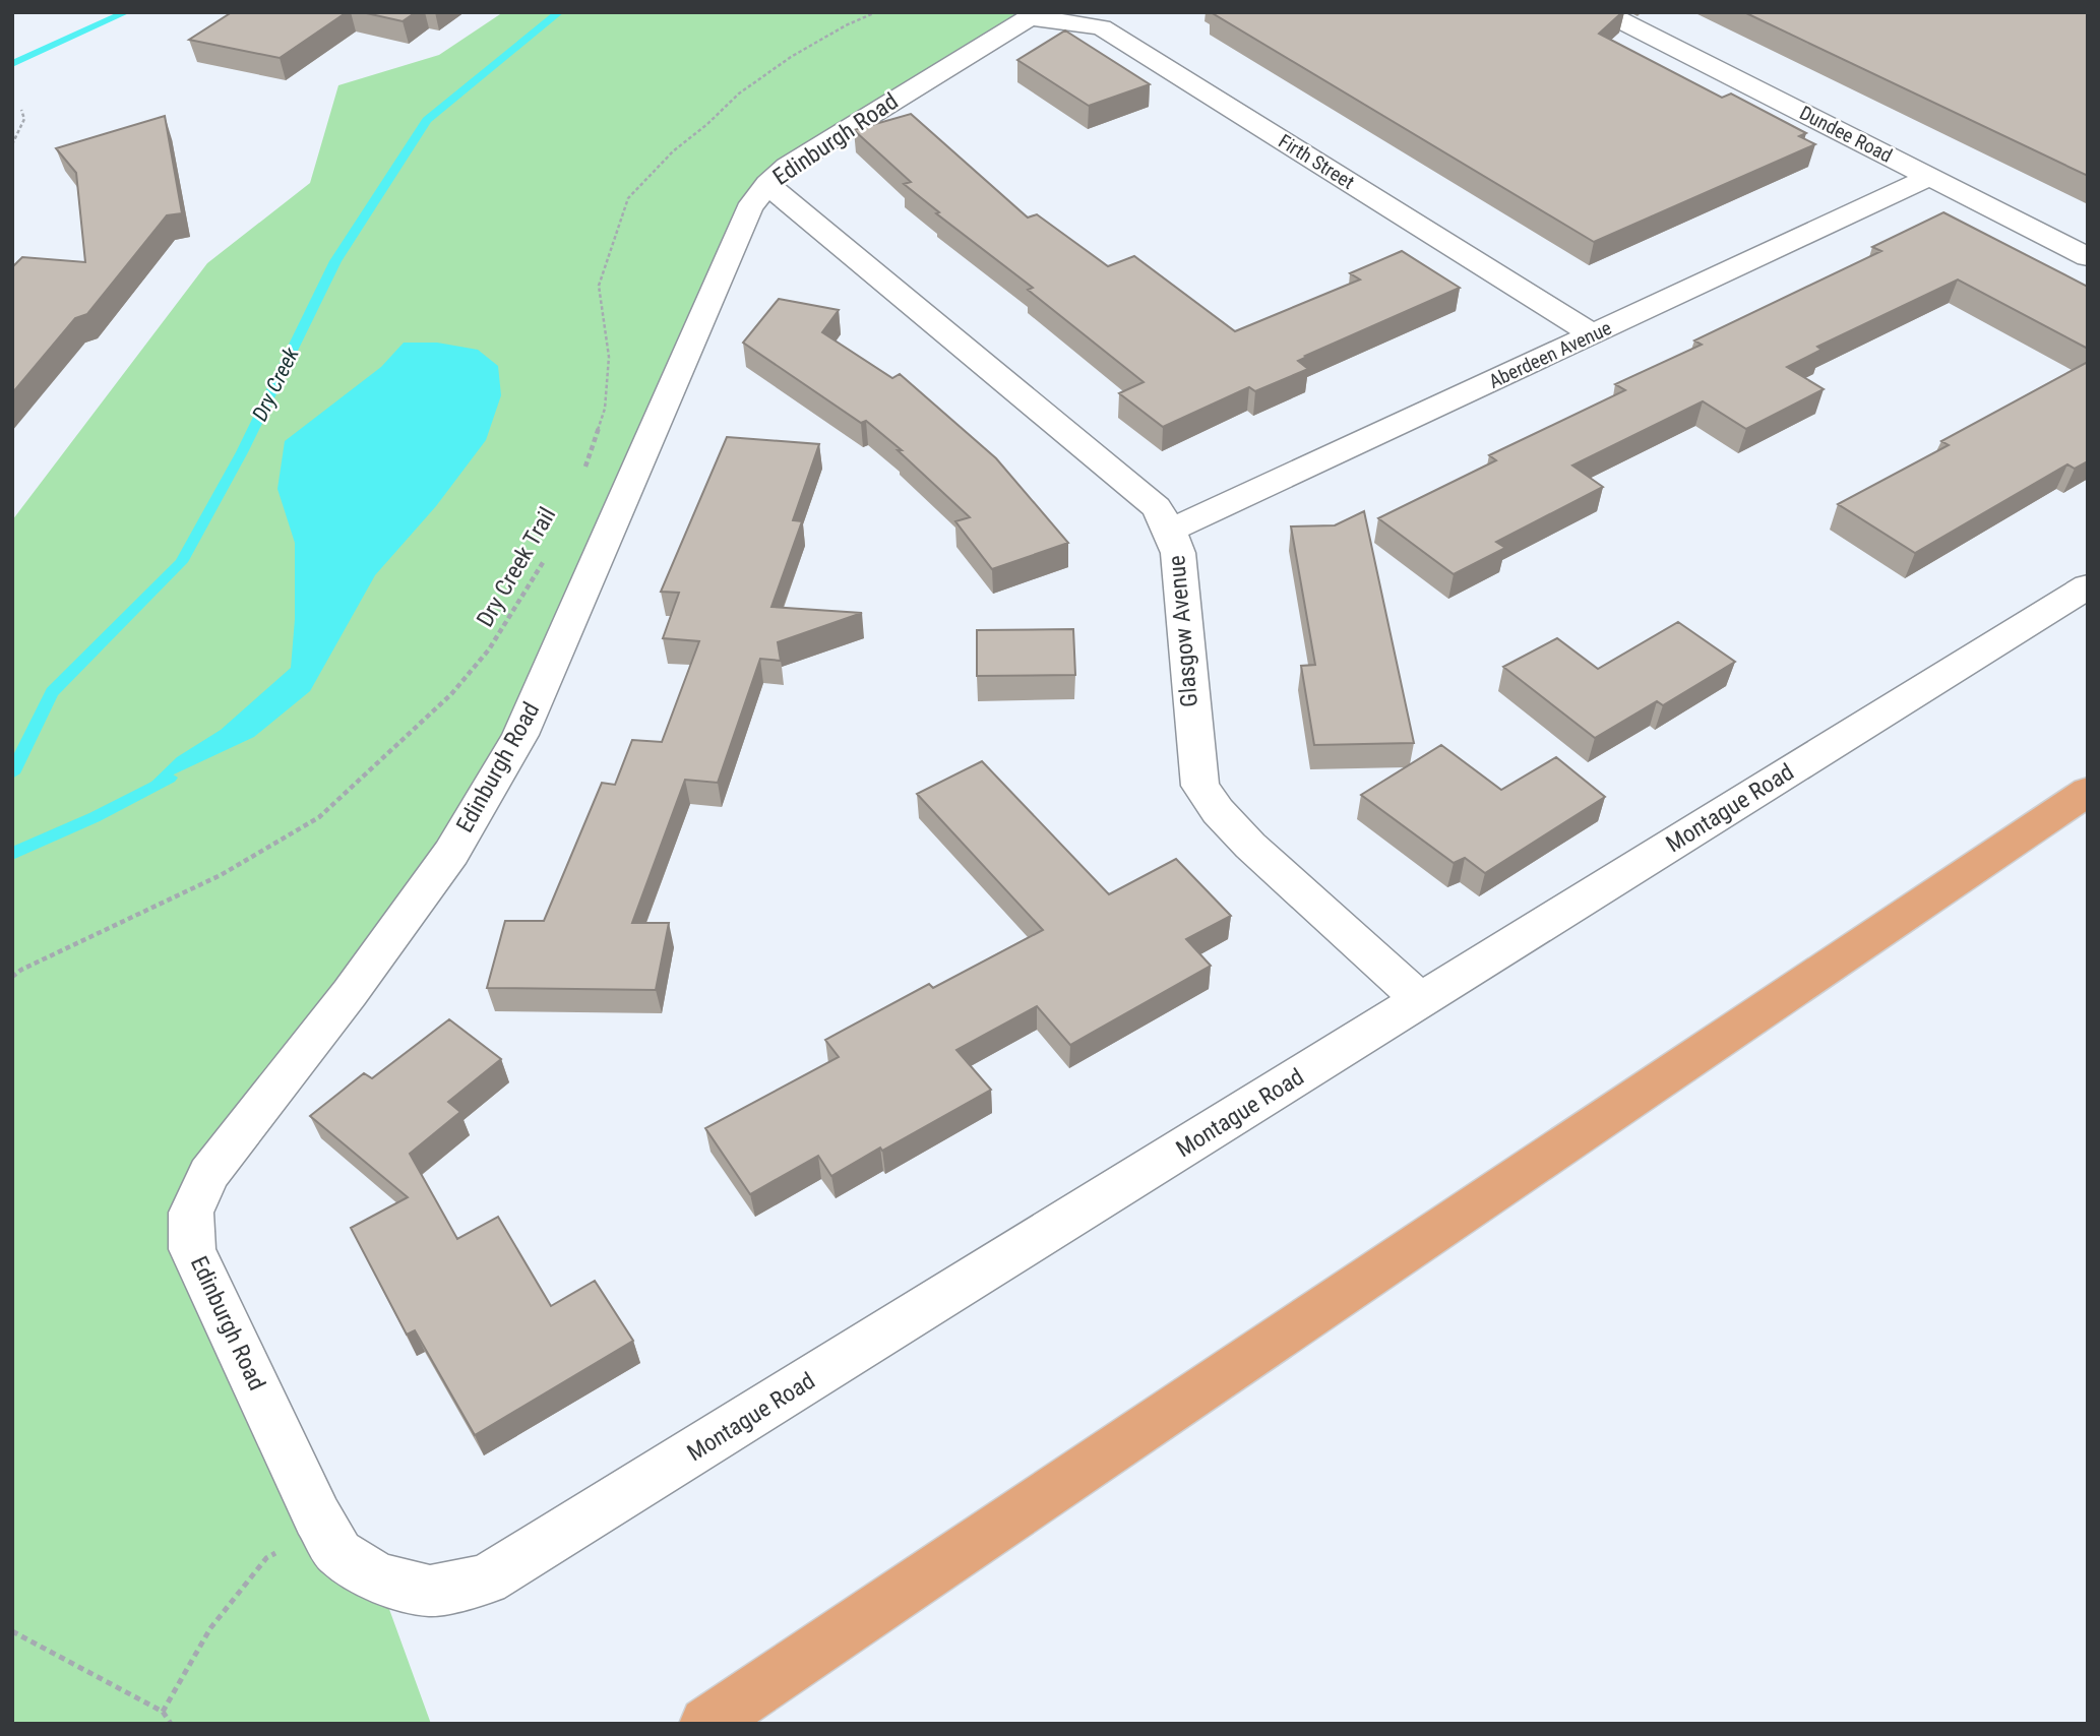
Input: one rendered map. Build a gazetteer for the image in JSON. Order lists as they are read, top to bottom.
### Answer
{
  "streets": {
    "street": [
      "Dundee Road",
      "Edinburgh Road",
      "Firth Street",
      "Aberdeen Avenue",
      "Glasgow Avenue",
      "Montague Road"
    ],
    "path": ["Dry Creek Trail"]
  },
  "crossings": [
    ["Dundee Road", "Aberdeen Avenue"],
    ["Edinburgh Road", "Firth Street"],
    ["Edinburgh Road", "Glasgow Avenue"],
    ["Edinburgh Road", "Montague Road"],
    ["Firth Street", "Aberdeen Avenue"],
    ["Aberdeen Avenue", "Glasgow Avenue"],
    ["Glasgow Avenue", "Montague Road"]
  ],
  "water": ["Dry Creek"]
}
